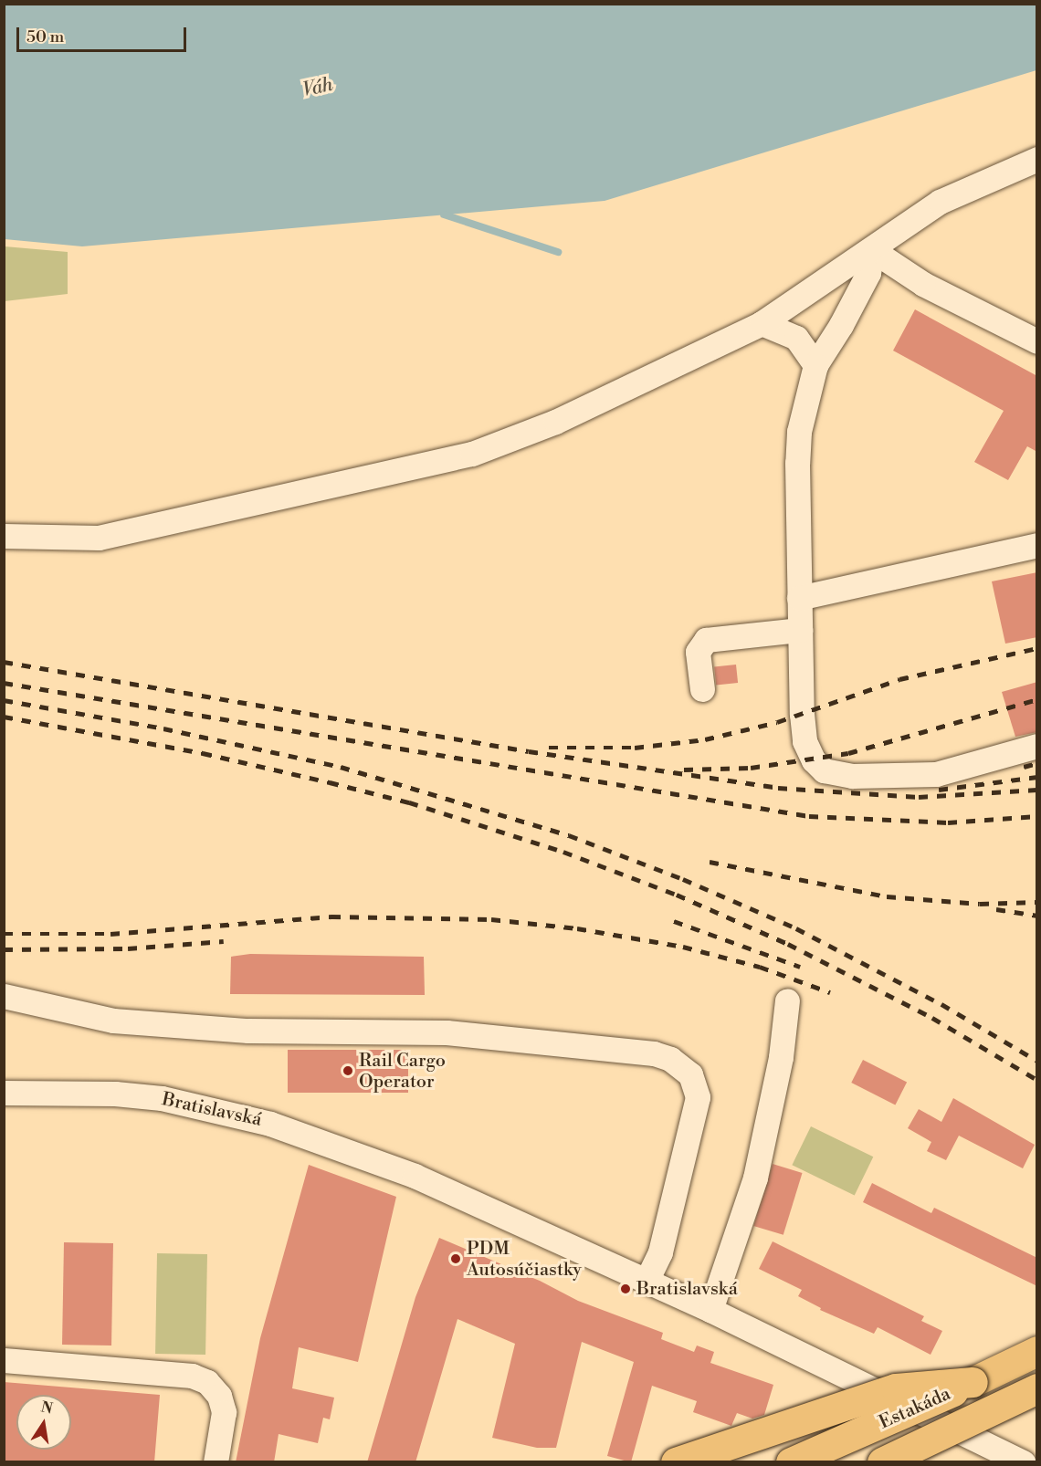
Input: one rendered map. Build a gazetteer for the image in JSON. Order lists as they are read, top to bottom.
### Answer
{
  "streets": {
    "main road": ["Estakáda"],
    "street": ["Bratislavská"]
  },
  "water": ["Váh"],
  "places": ["Rail Cargo Operator", "PDM Autosúčiastky", "Bratislavská"],
  "scale_bar": "50 m",
  "north": "top"
}
